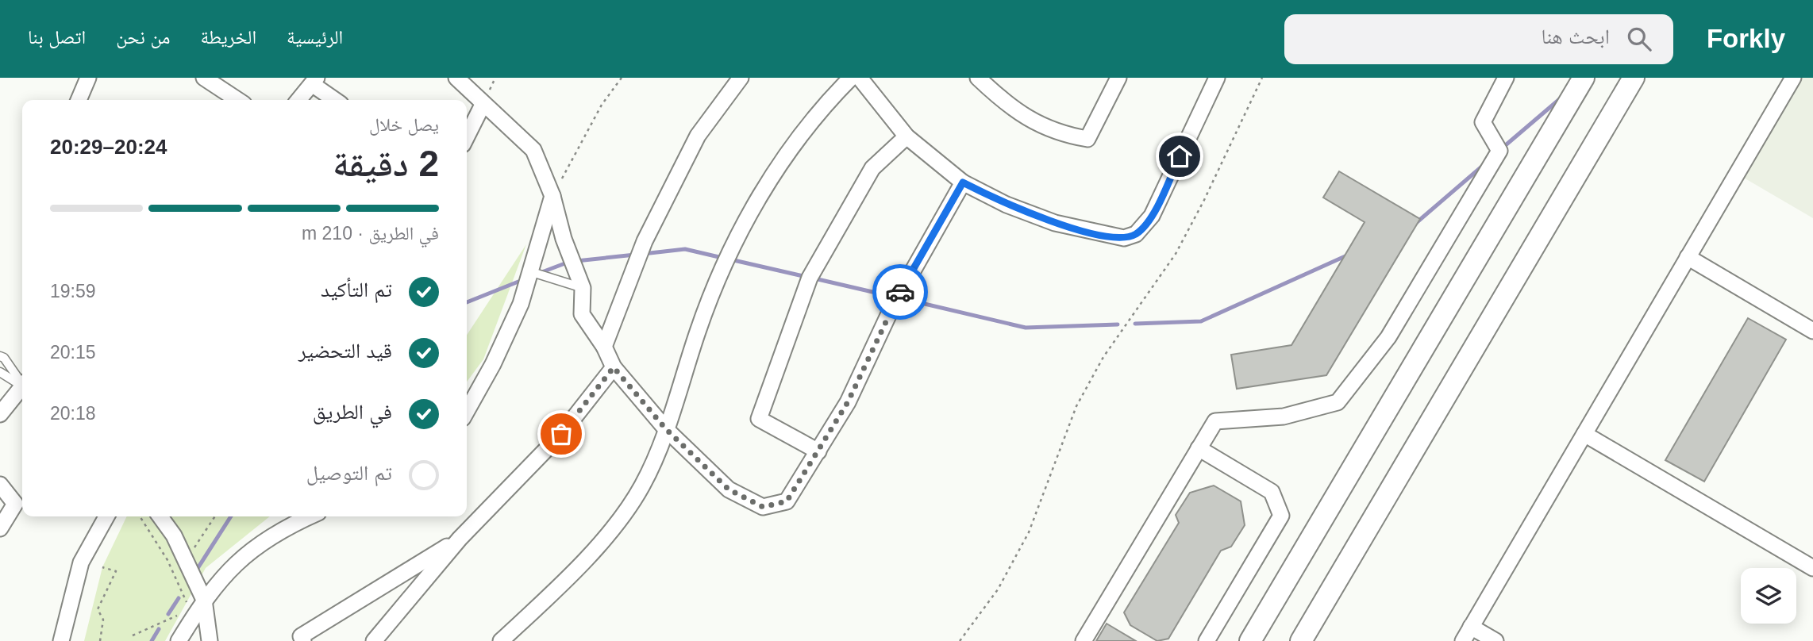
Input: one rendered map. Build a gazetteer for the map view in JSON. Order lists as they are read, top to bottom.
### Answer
{
  "page": {
    "header": "Forkly",
    "search": "ابحث هنا",
    "nav": [
      "الرئيسية",
      "الخريطة",
      "من نحن",
      "اتصل بنا"
    ],
    "heading": ["2 دقيقة", "يصل خلال", "20:24–20:29"],
    "bar": "في الطريق · 210 m",
    "list": [
      ["تم التأكيد", "19:59"],
      ["قيد التحضير", "20:15"],
      ["في الطريق", "20:18"],
      "تم التوصيل"
    ]
  }
}
